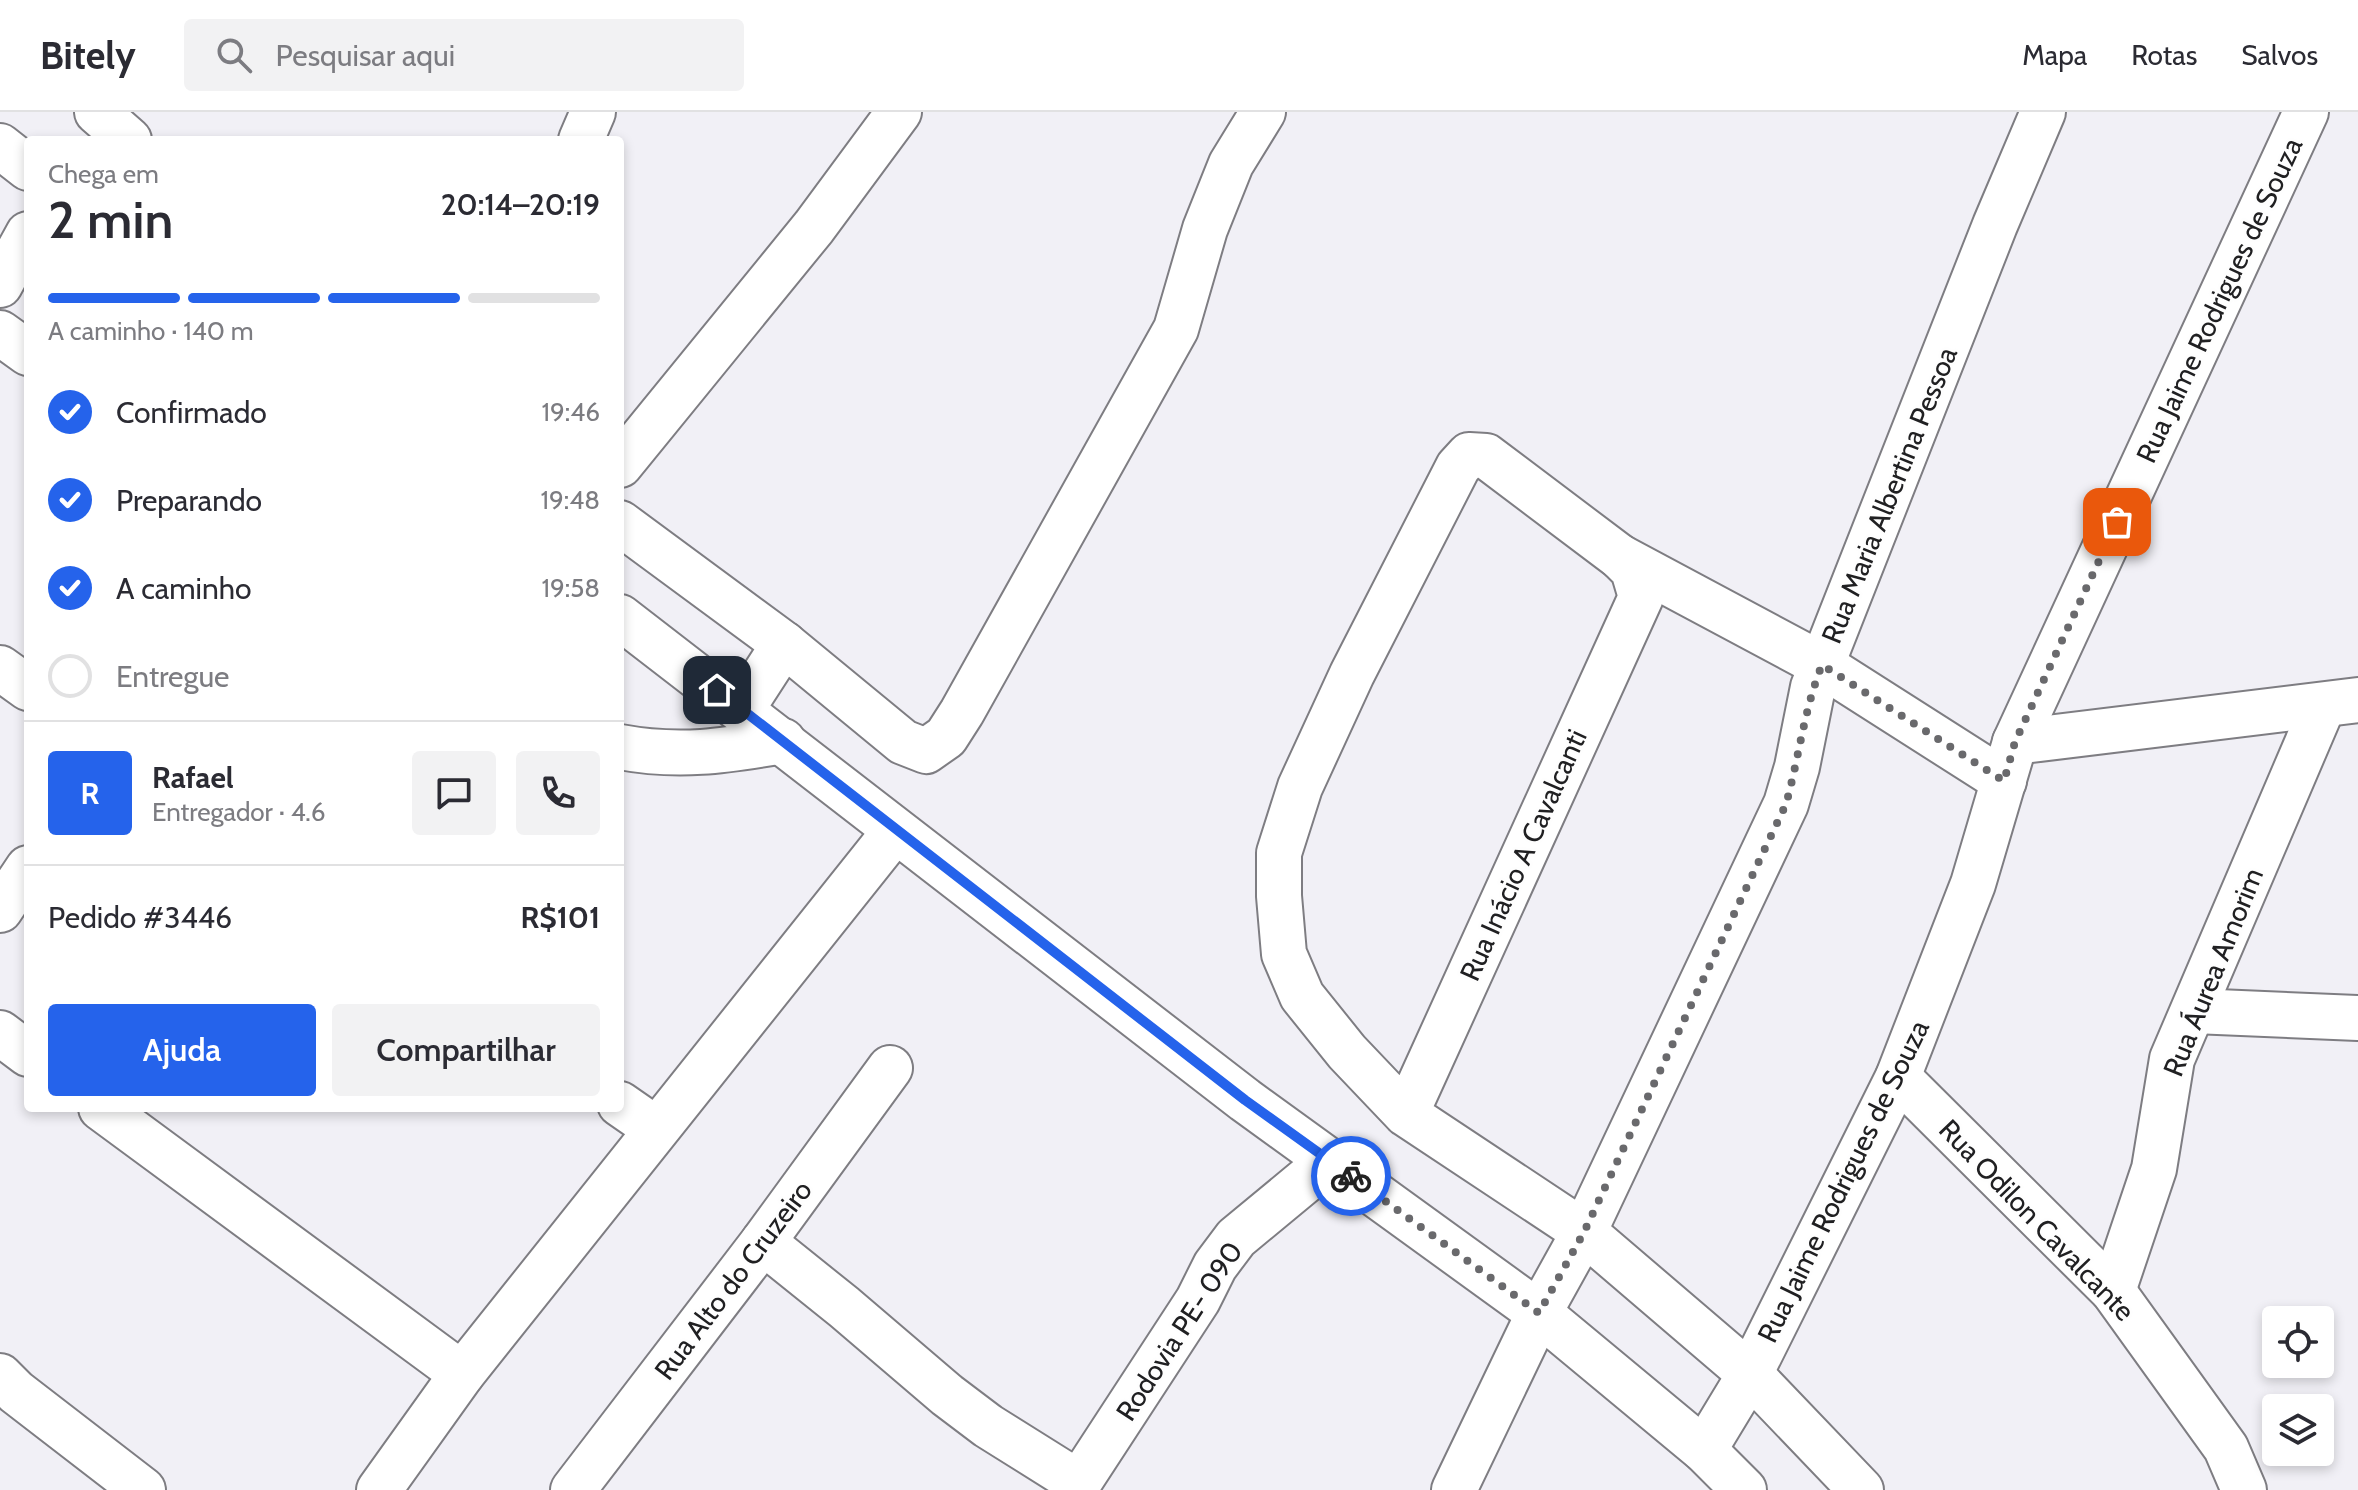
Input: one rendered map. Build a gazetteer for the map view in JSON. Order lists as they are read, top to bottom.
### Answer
{
  "streets": {
    "street": [
      "Rua Jaime Rodrigues de Souza",
      "Rua Maria Albertina Pessoa",
      "Rua Inácio A Cavalcanti",
      "Rua Áurea Amorim",
      "Rua Odilon Cavalcante",
      "Rua Alto do Cruzeiro",
      "Rodovia PE- 090"
    ]
  },
  "crossings": [
    ["Rua Jaime Rodrigues de Souza", "Rua Odilon Cavalcante"],
    ["Rua Áurea Amorim", "Rua Odilon Cavalcante"]
  ],
  "page": {
    "header": "Bitely",
    "search": "Pesquisar aqui",
    "nav": ["Mapa", "Rotas", "Salvos"],
    "heading": ["2 min", "Chega em", "20:14–20:19"],
    "panel": [
      "Rafael",
      "Entregador · 4.6",
      "Pedido #3446",
      "R$101"
    ],
    "bar": "A caminho · 140 m",
    "list": [
      ["Confirmado", "19:46"],
      ["Preparando", "19:48"],
      ["A caminho", "19:58"],
      "Entregue"
    ],
    "round": "R",
    "buttons": ["Ajuda", "Compartilhar"]
  }
}
